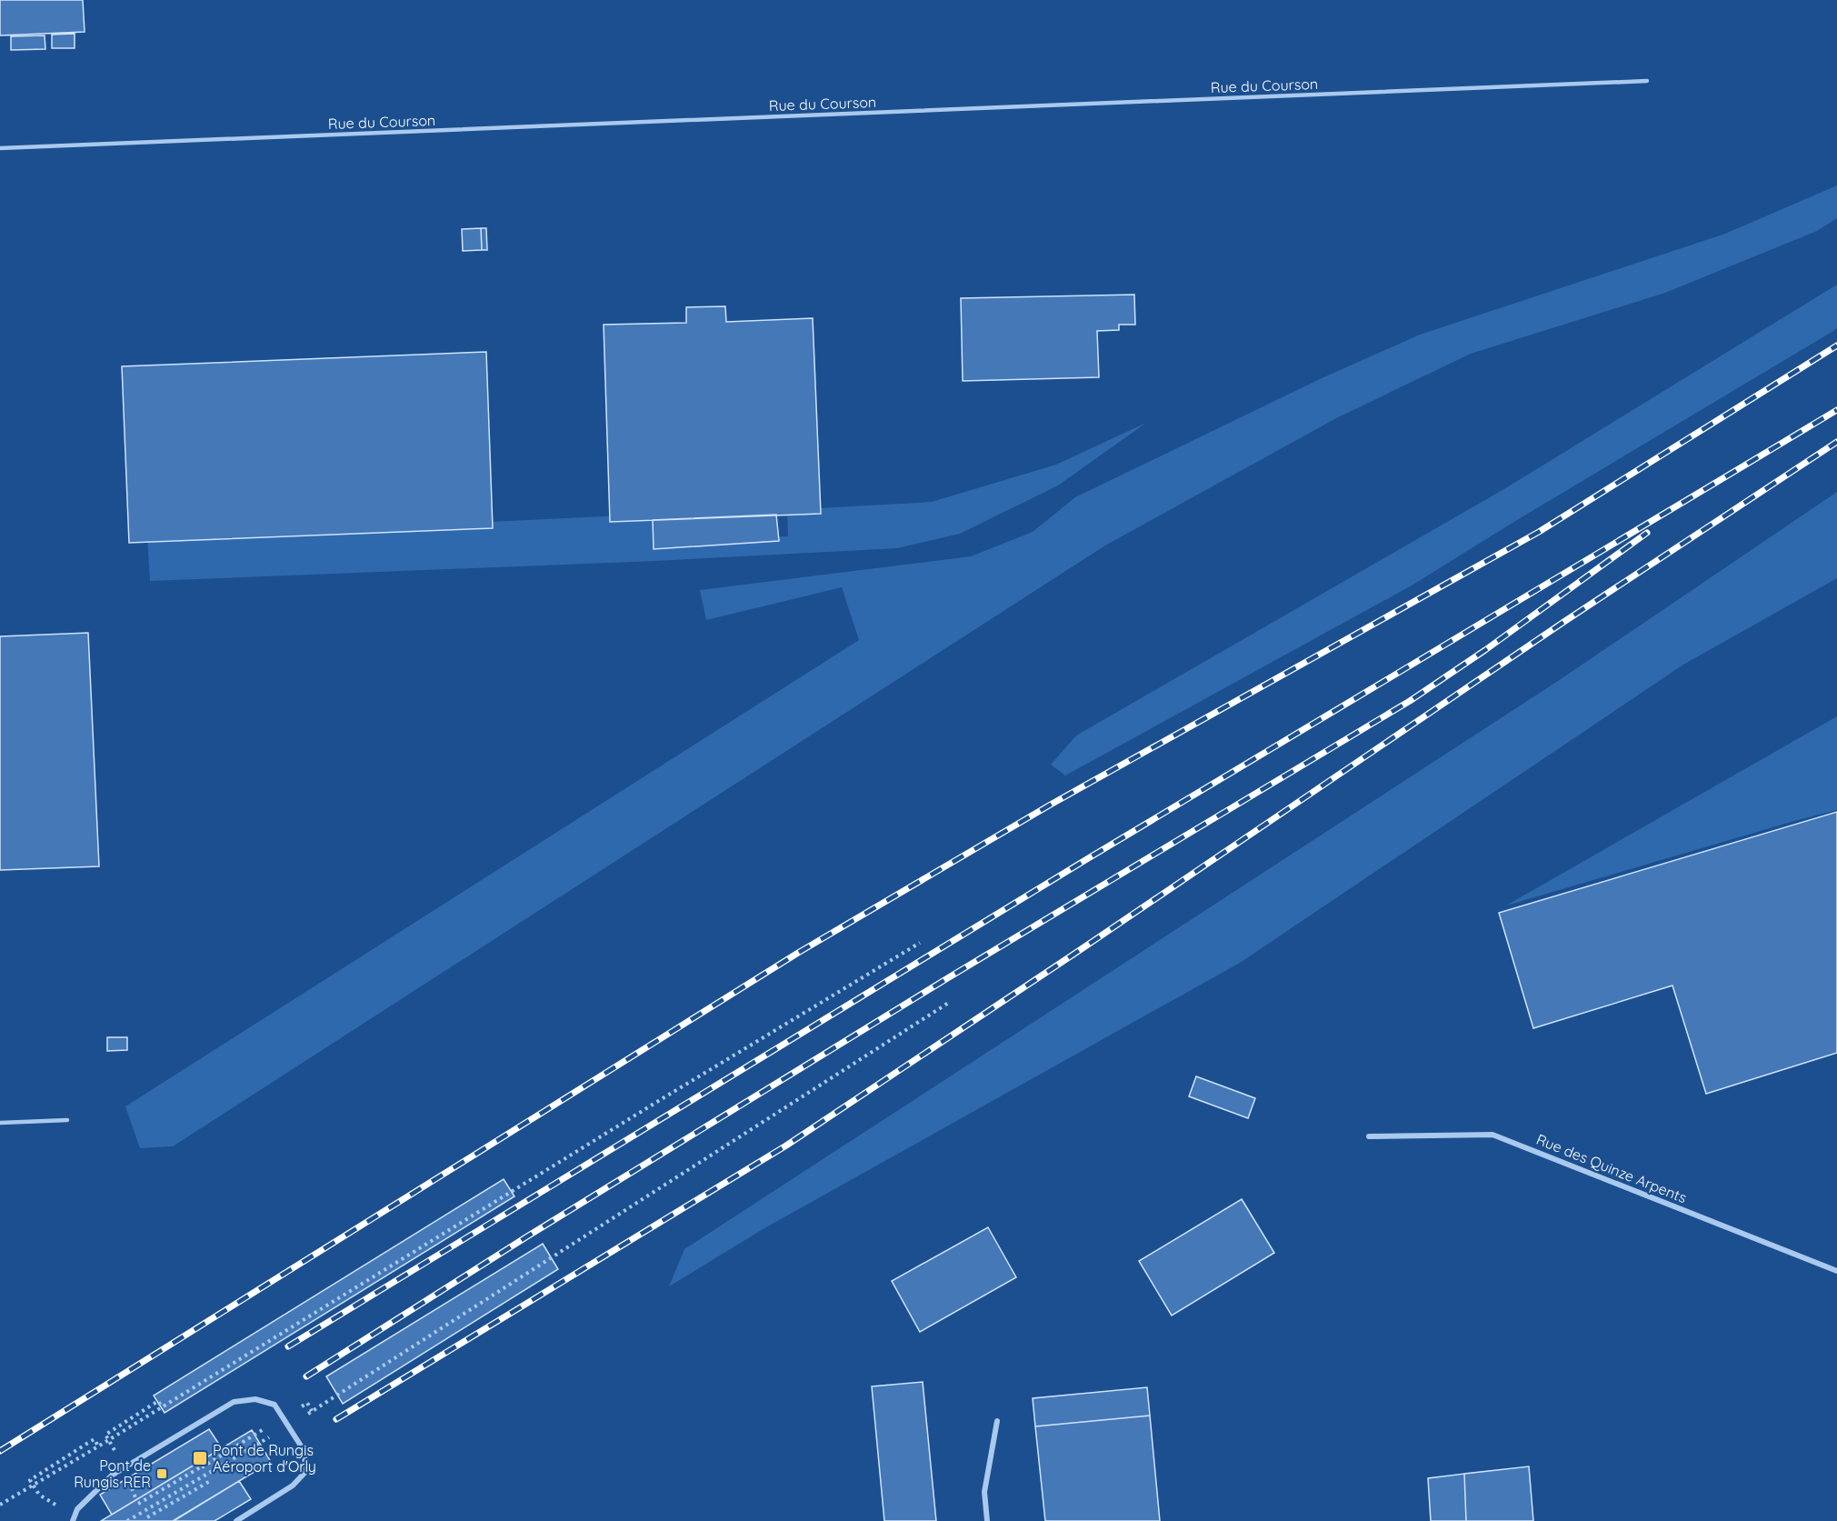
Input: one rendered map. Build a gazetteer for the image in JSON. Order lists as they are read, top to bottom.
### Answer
{
  "streets": {
    "street": ["Rue des Quinze Arpents"],
    "lane": ["Rue du Courson"]
  },
  "places": {
    "transit": ["Pont de Rungis Aéroport d'Orly", "Pont de Rungis RER"]
  }
}
